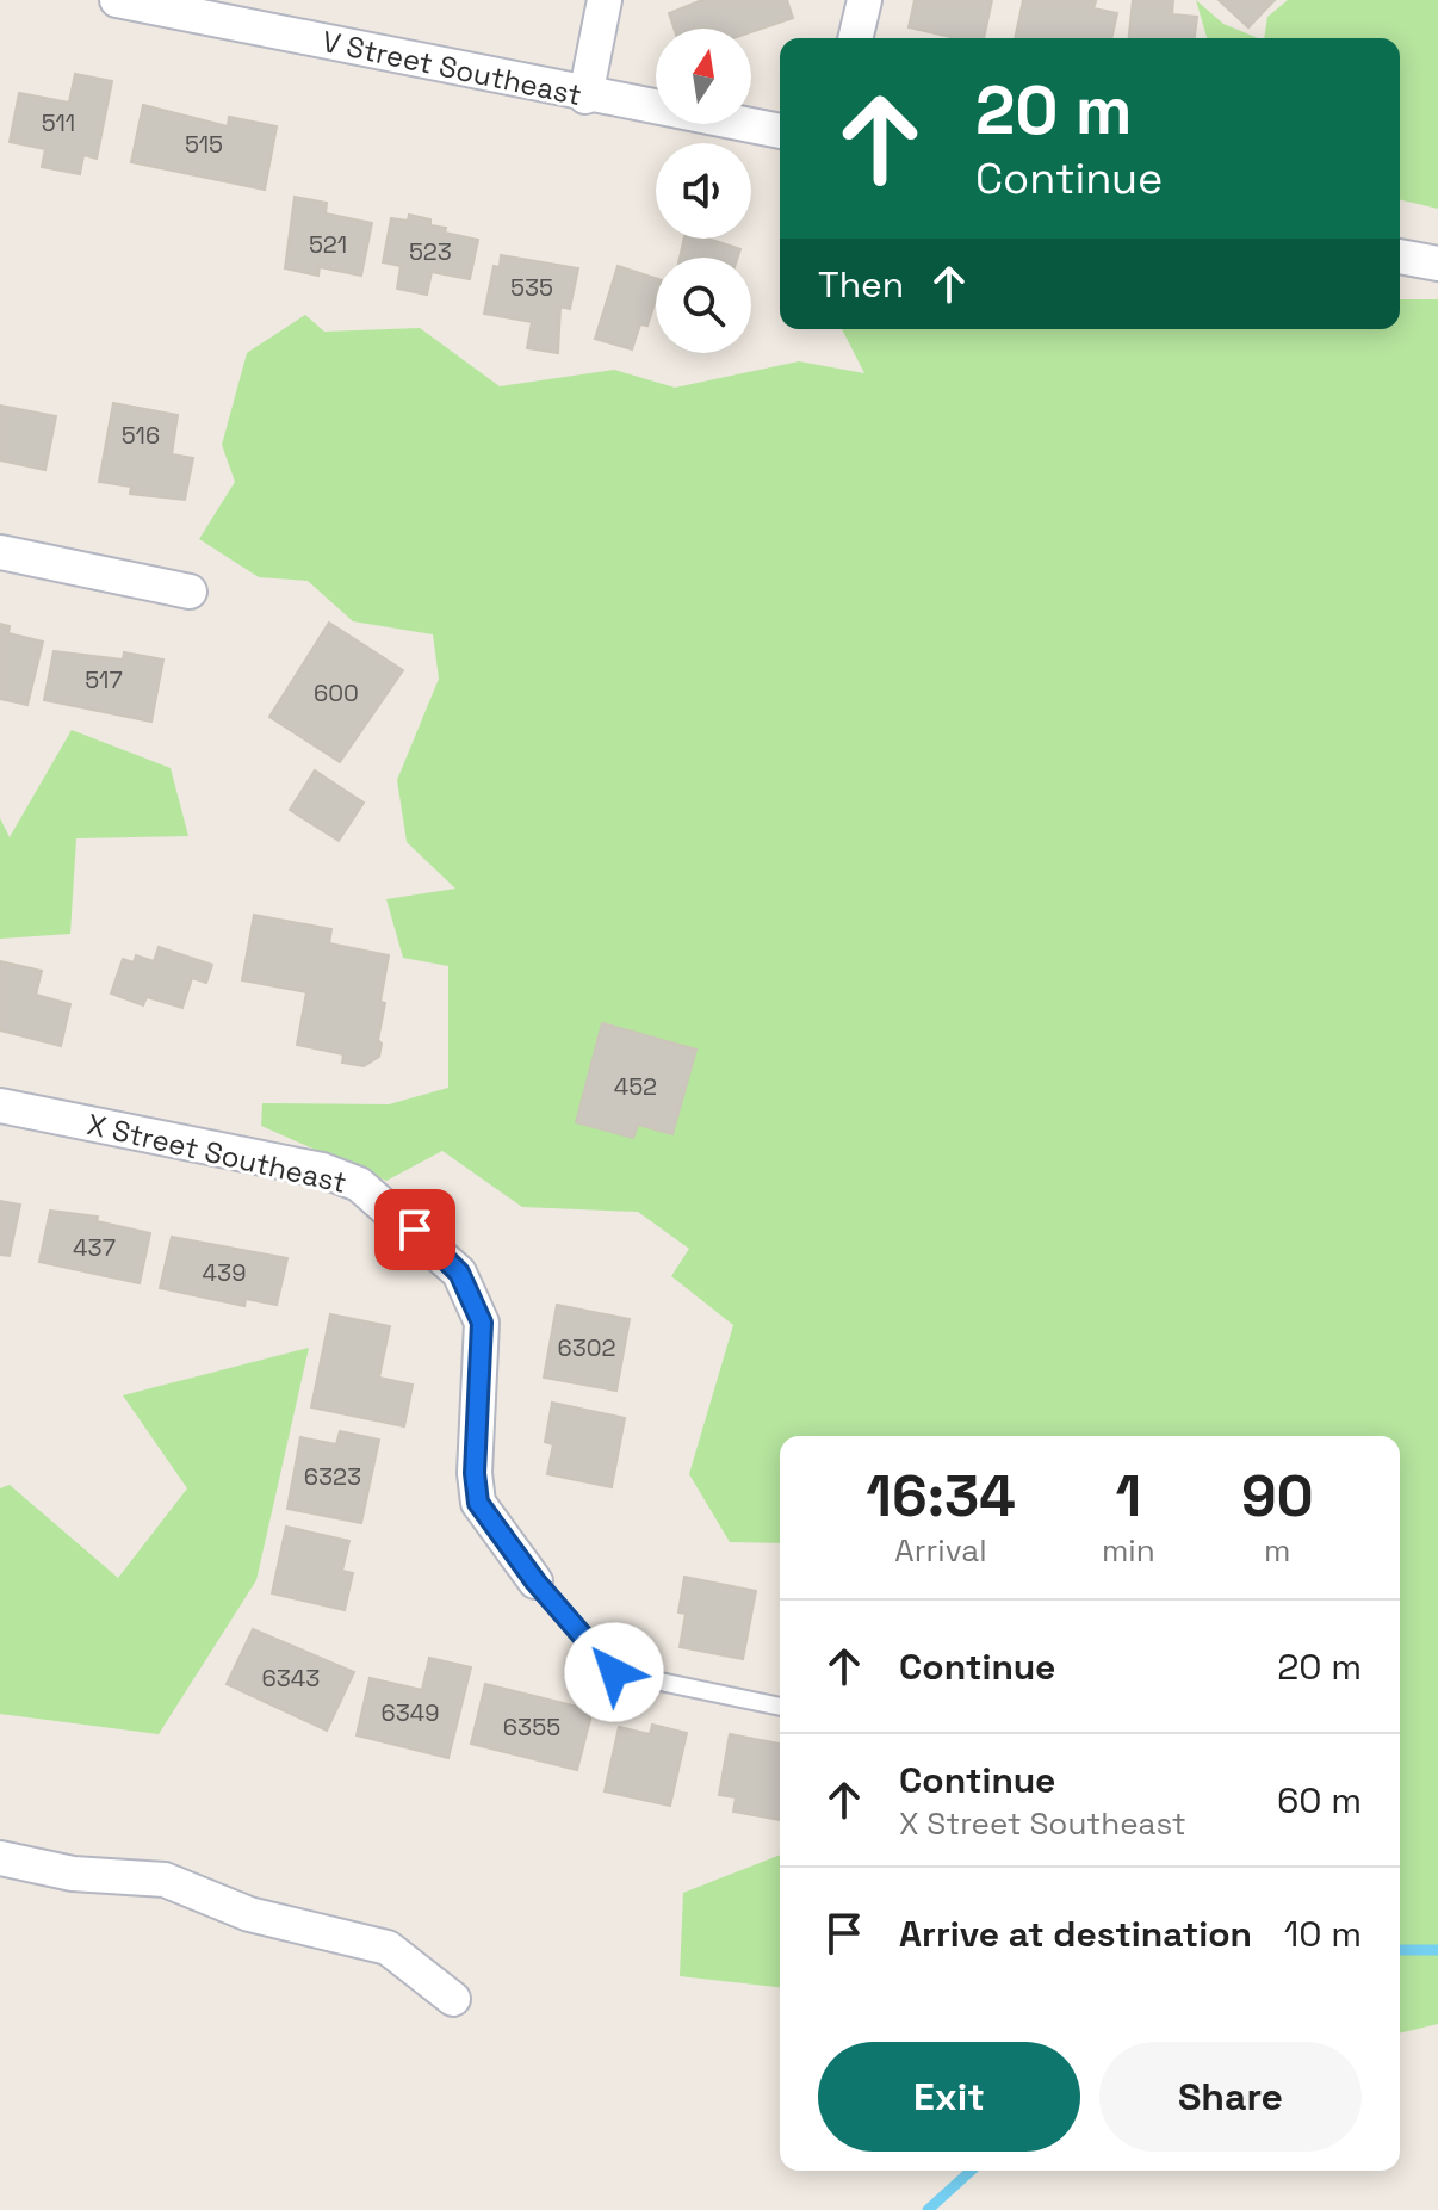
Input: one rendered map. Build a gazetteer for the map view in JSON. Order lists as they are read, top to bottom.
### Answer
{
  "streets": {
    "street": ["V Street Southeast", "X Street Southeast"]
  },
  "house_numbers": [
    "511",
    "515",
    "521",
    "523",
    "535",
    "516",
    "517",
    "600",
    "452",
    "437",
    "439",
    "6302",
    "6323",
    "6343",
    "6349",
    "6355"
  ],
  "north": "top",
  "page": {
    "turn": ["20 m", "Continue"],
    "then": "Then",
    "eta": [
      "16:34",
      "Arrival",
      "1",
      "min",
      "90",
      "m"
    ],
    "list": [
      {
        "name": "Continue",
        "value": "20 m"
      },
      {
        "name": "Continue",
        "note": "X Street Southeast",
        "value": "60 m"
      },
      {
        "name": "Arrive at destination",
        "value": "10 m"
      }
    ],
    "buttons": ["Exit", "Share"]
  }
}
